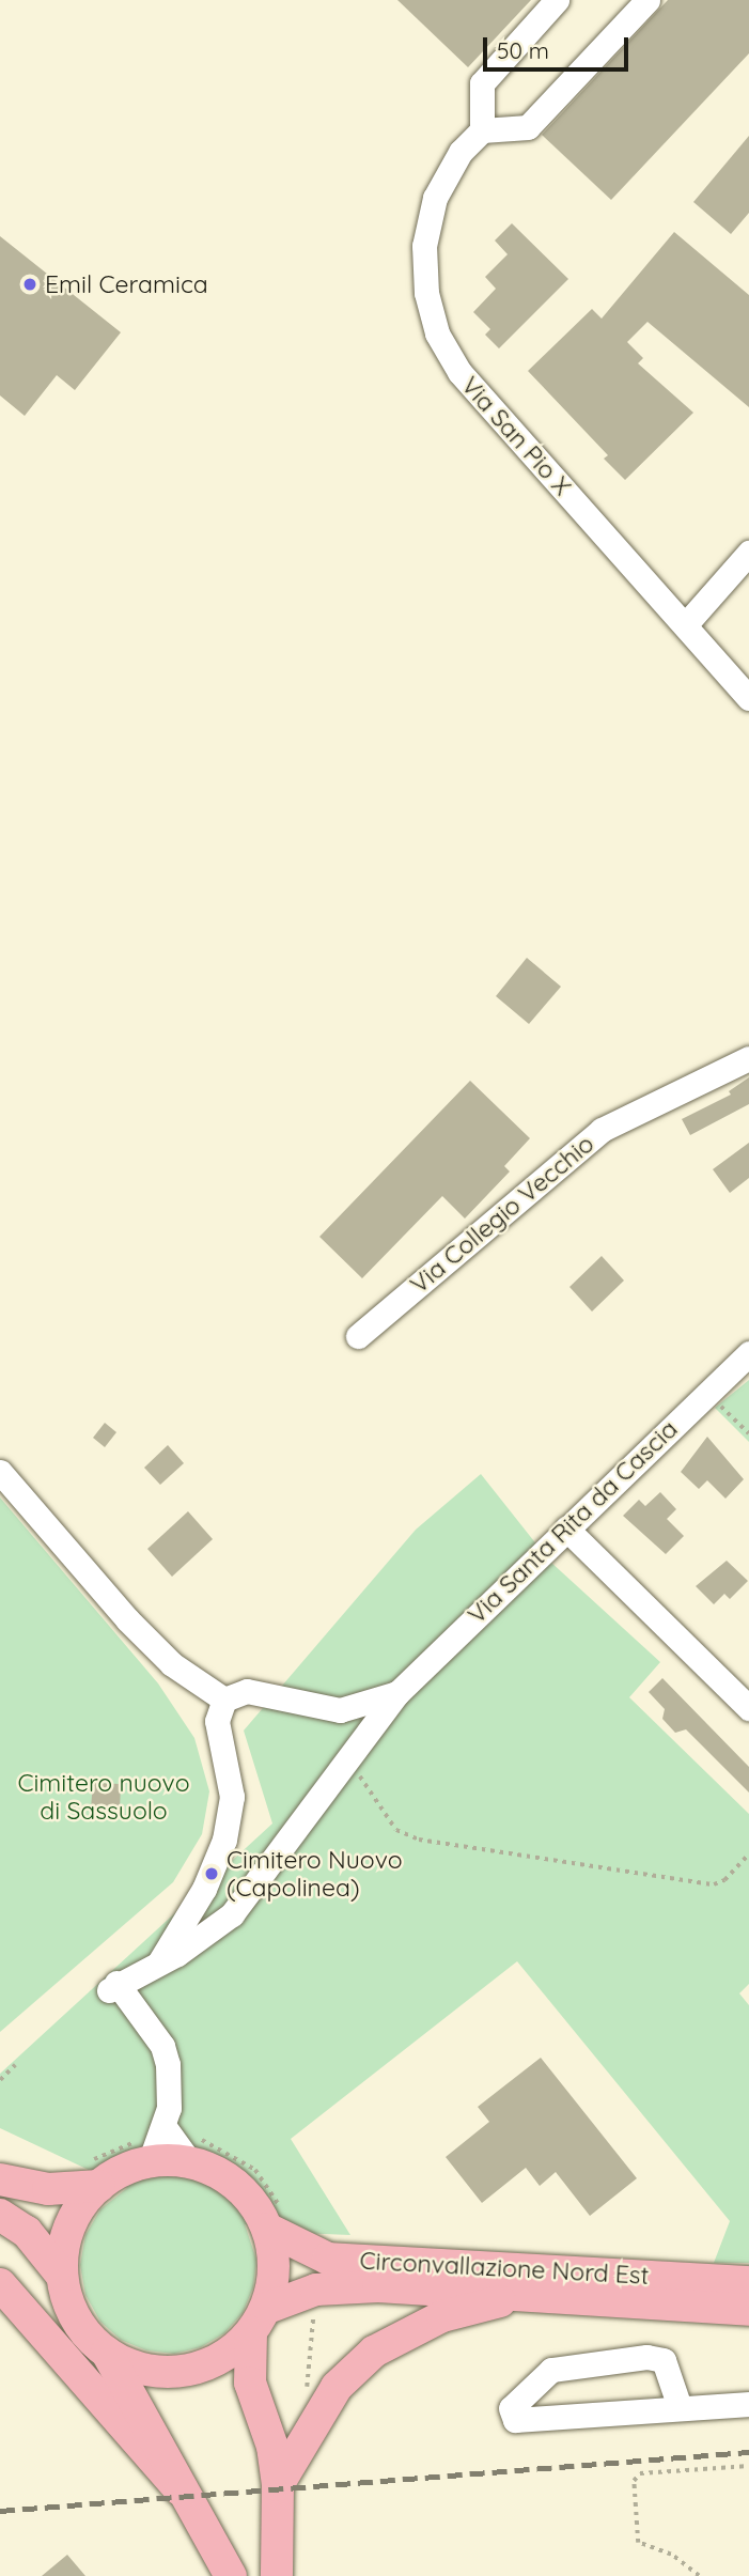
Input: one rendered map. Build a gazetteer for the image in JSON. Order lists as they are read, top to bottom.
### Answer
{
  "streets": {
    "main road": ["Circonvallazione Nord Est"],
    "street": ["Via San Pio X", "Via Collegio Vecchio", "Via Santa Rita da Cascia"]
  },
  "parks": ["Cimitero nuovo di Sassuolo"],
  "places": ["Emil Ceramica", "Cimitero Nuovo (Capolinea)"],
  "scale_bar": "50 m"
}
